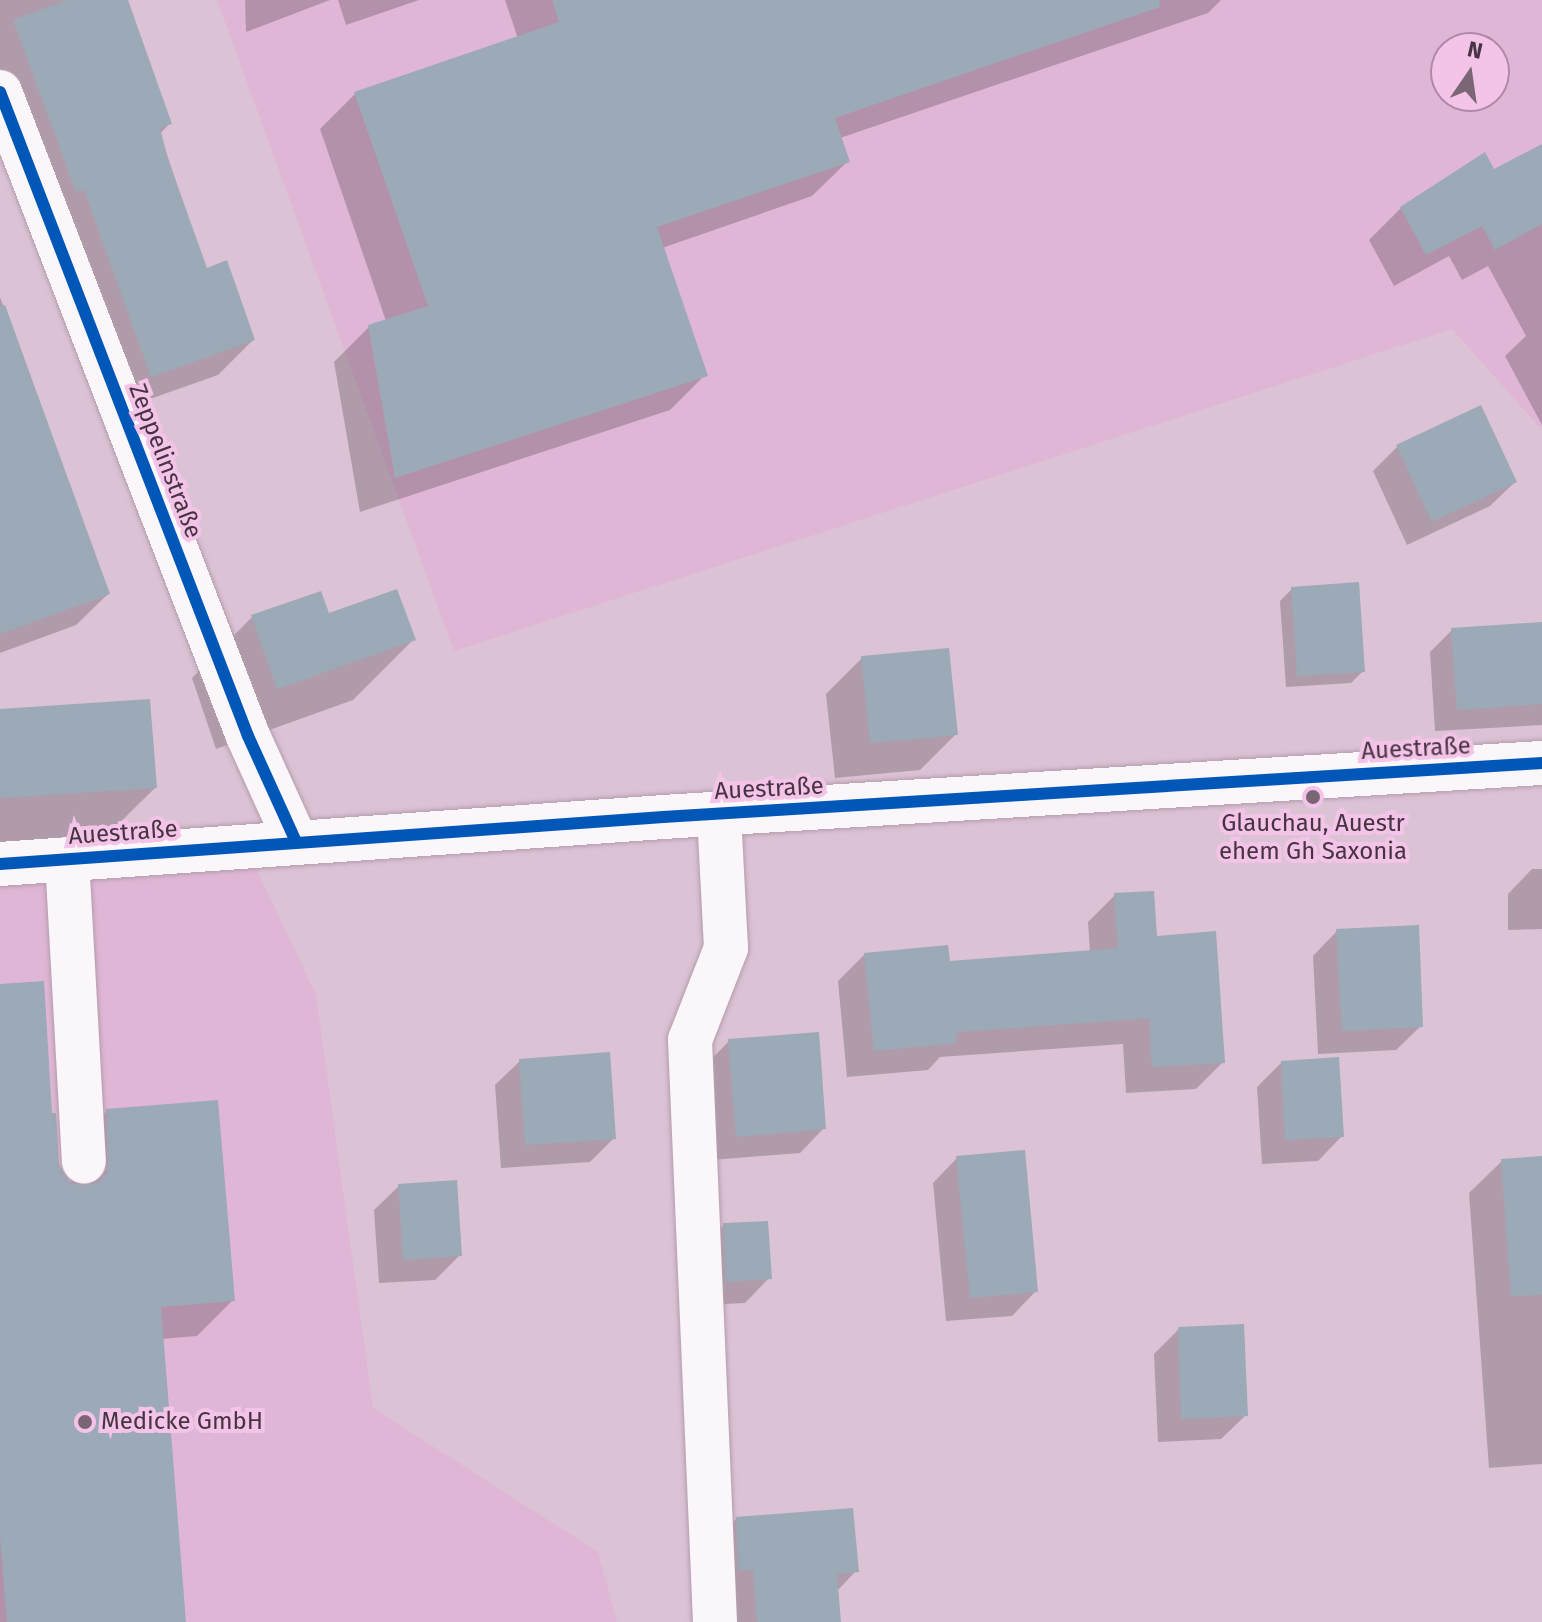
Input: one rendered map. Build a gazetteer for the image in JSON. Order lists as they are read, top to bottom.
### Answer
{
  "streets": {
    "street": ["Zeppelinstraße", "Auestraße"]
  },
  "crossings": [
    ["Zeppelinstraße", "Auestraße"]
  ],
  "places": ["Glauchau, Auestr ehem Gh Saxonia", "Medicke GmbH"],
  "north": "top"
}
